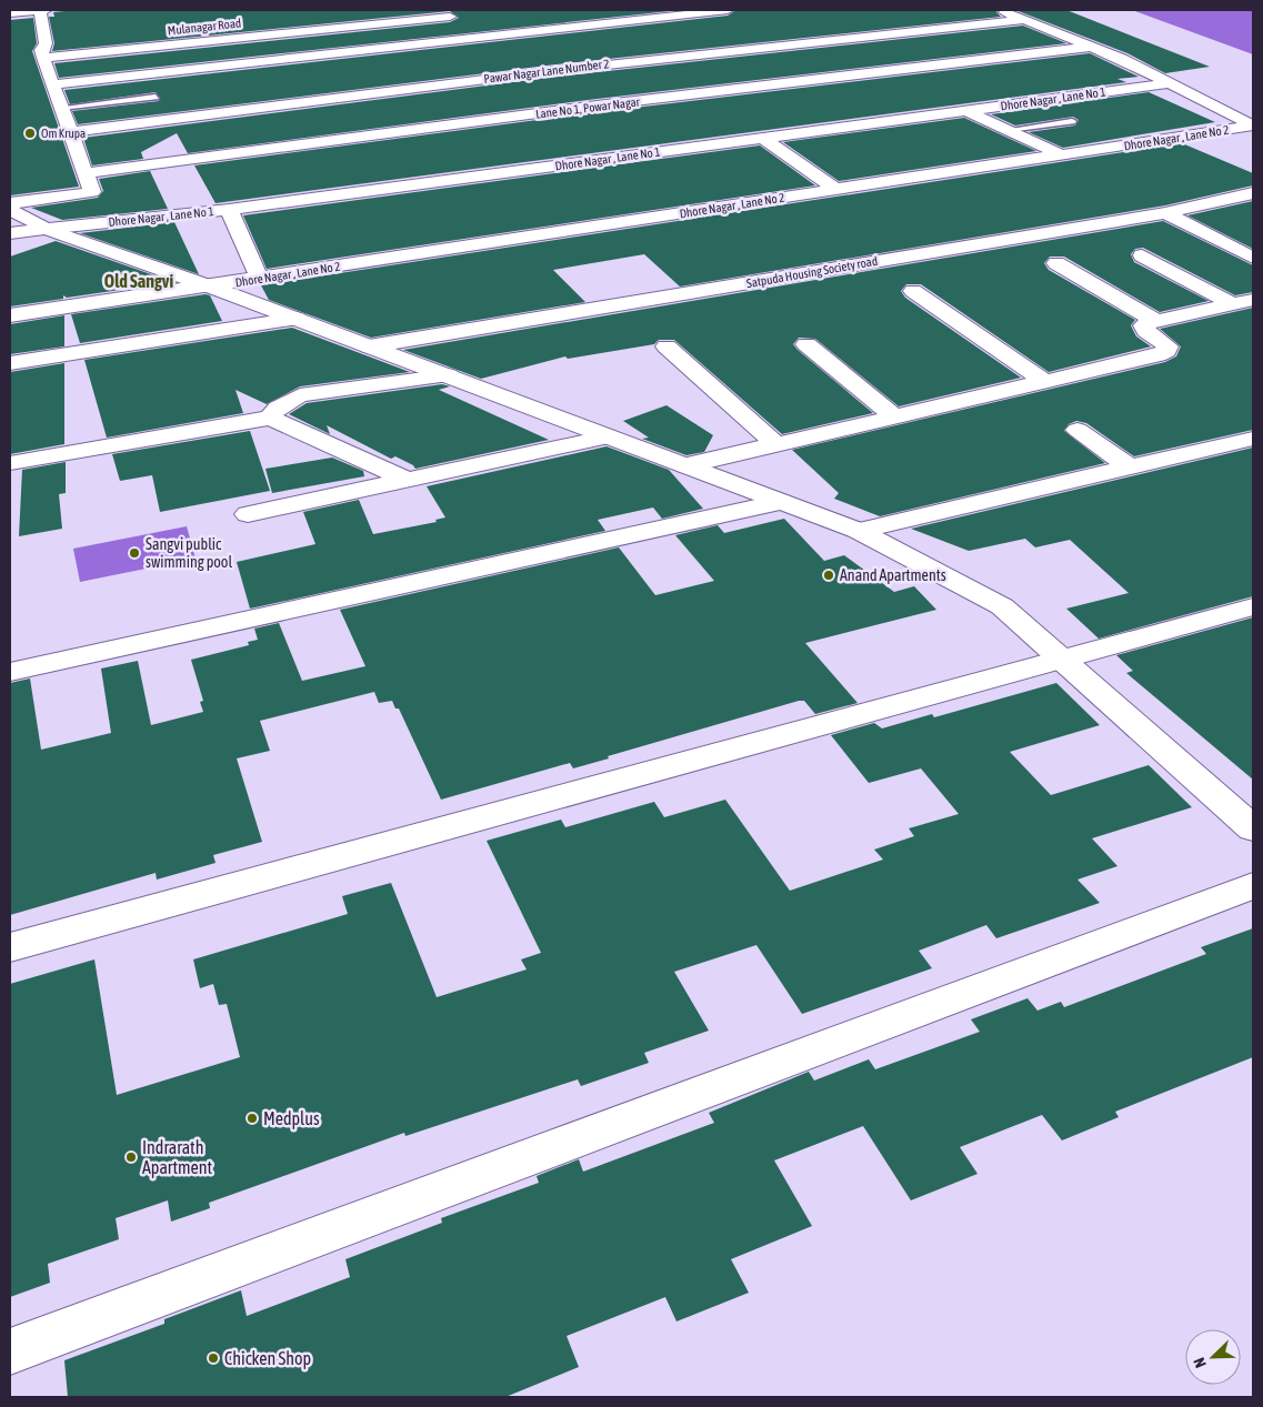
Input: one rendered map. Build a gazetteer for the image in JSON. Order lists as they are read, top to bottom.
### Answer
{
  "streets": {
    "street": [
      "Pawar Nagar Lane Number 2",
      "Dhore Nagar , Lane No 1",
      "Lane No 1, Powar Nagar",
      "Dhore Nagar , Lane No 2",
      "Satpuda Housing Society road"
    ]
  },
  "districts": ["Old Sangvi"],
  "places": [
    "Om Krupa",
    "Sangvi public swimming pool",
    "Anand Apartments",
    "Medplus",
    "Indrarath Apartment",
    "Chicken Shop"
  ],
  "north": "bottom left"
}
